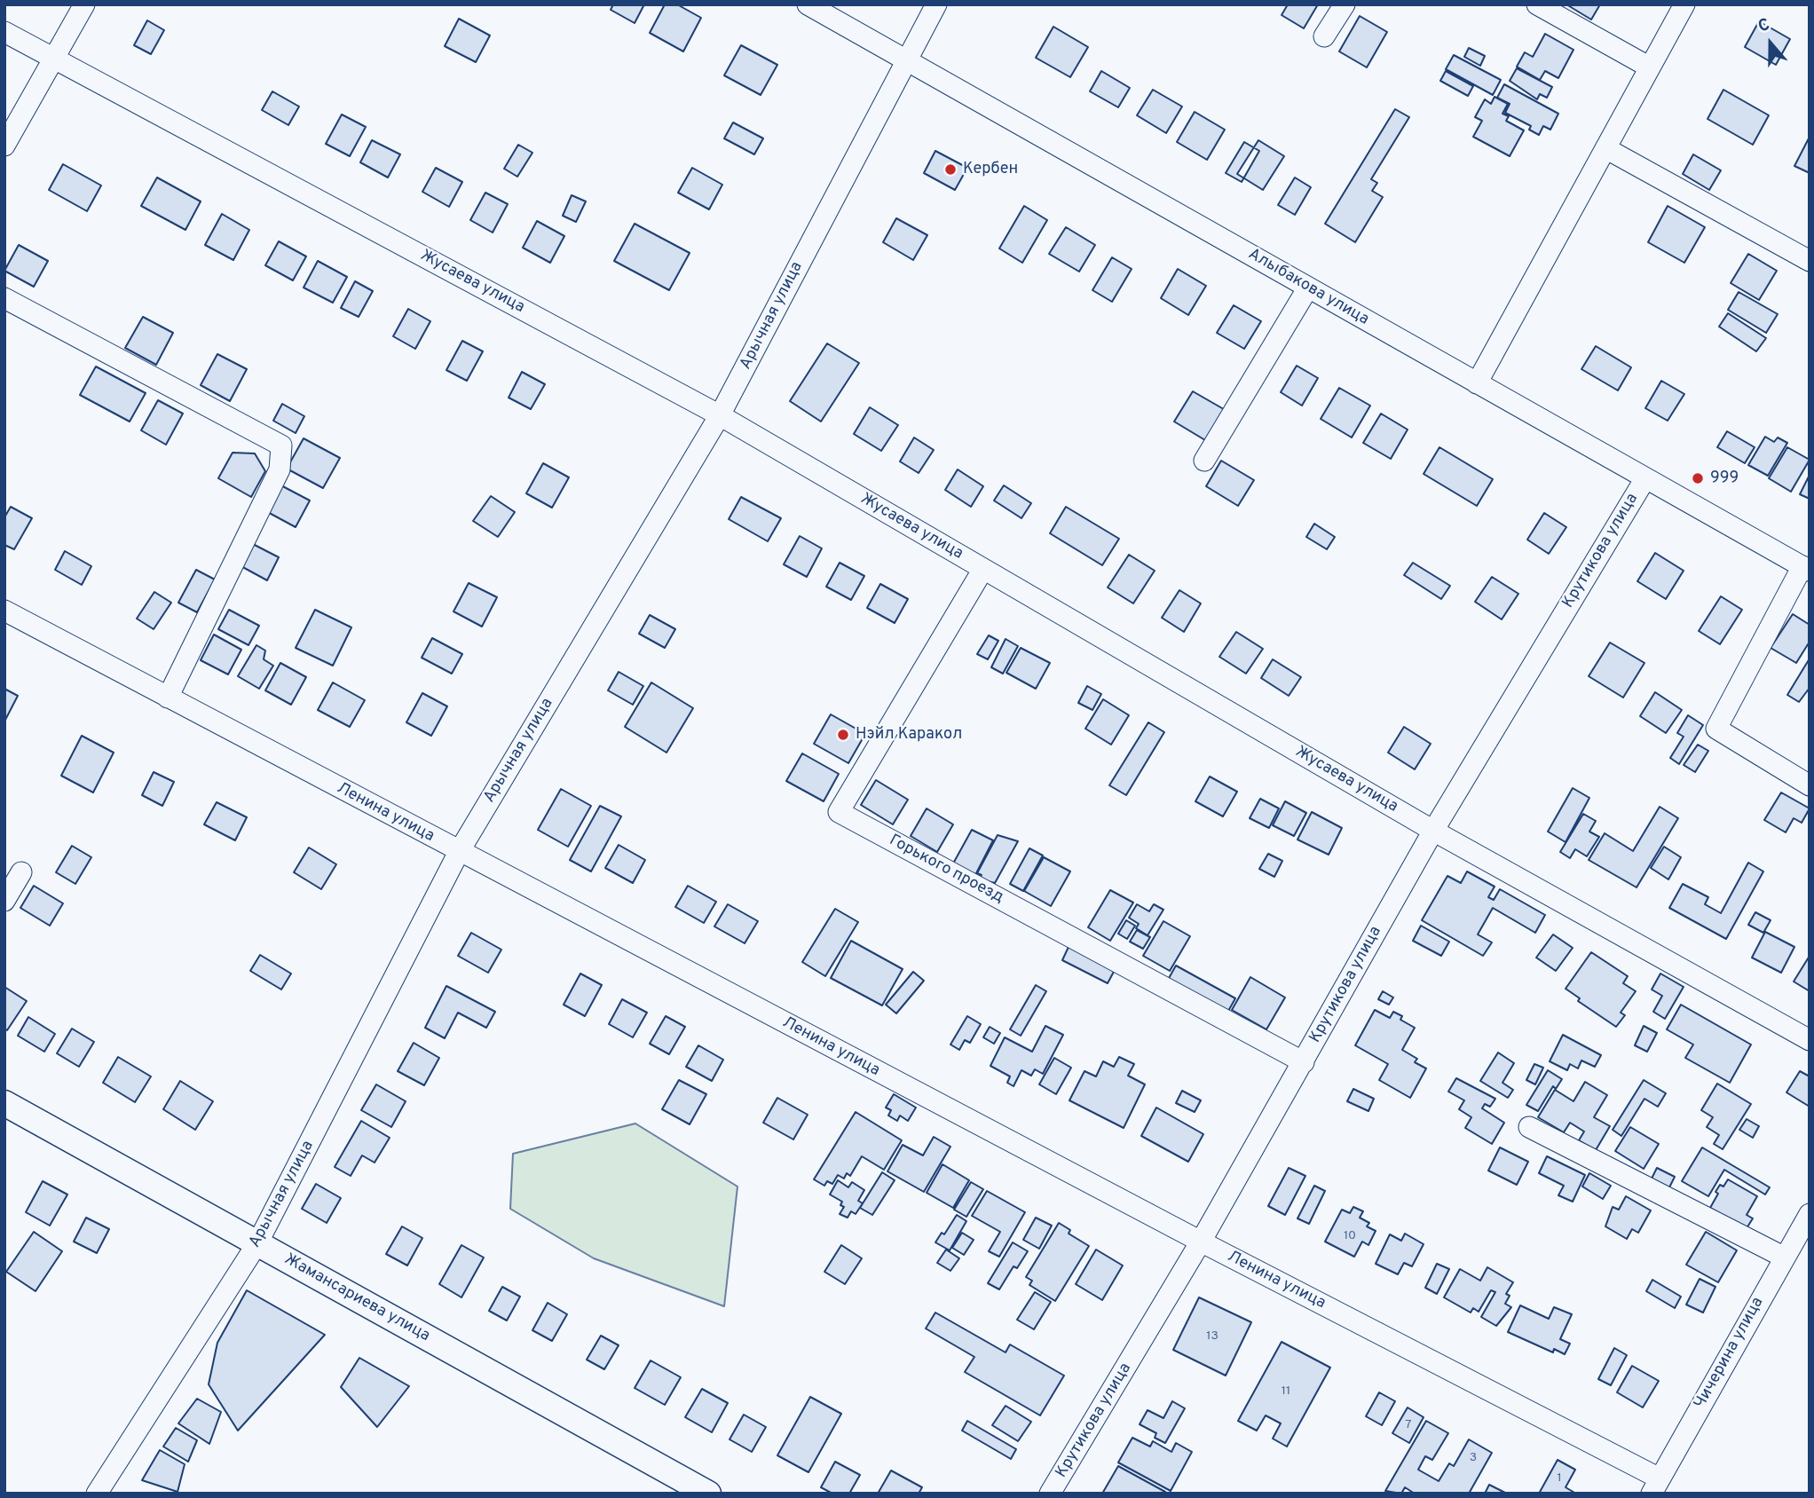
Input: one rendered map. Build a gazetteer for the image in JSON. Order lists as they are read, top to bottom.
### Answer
{
  "streets": {
    "street": [
      "Жусаева улица",
      "Алыбакова улица",
      "Арычная улица",
      "Крутикова улица",
      "Ленина улица",
      "Горького проезд",
      "Жамансариева улица",
      "Чичерина улица"
    ]
  },
  "crossings": [
    ["Жусаева улица", "Арычная улица"],
    ["Жусаева улица", "Крутикова улица"],
    ["Жусаева улица", "Горького проезд"],
    ["Алыбакова улица", "Арычная улица"],
    ["Алыбакова улица", "Крутикова улица"],
    ["Арычная улица", "Ленина улица"],
    ["Арычная улица", "Жамансариева улица"],
    ["Крутикова улица", "Ленина улица"],
    ["Крутикова улица", "Горького проезд"],
    ["Ленина улица", "Чичерина улица"]
  ],
  "places": ["Кербен", "999", "Нэйл Каракол"],
  "house_numbers": [
    "10",
    "13",
    "11",
    "7",
    "3",
    "1"
  ],
  "north": "top"
}
